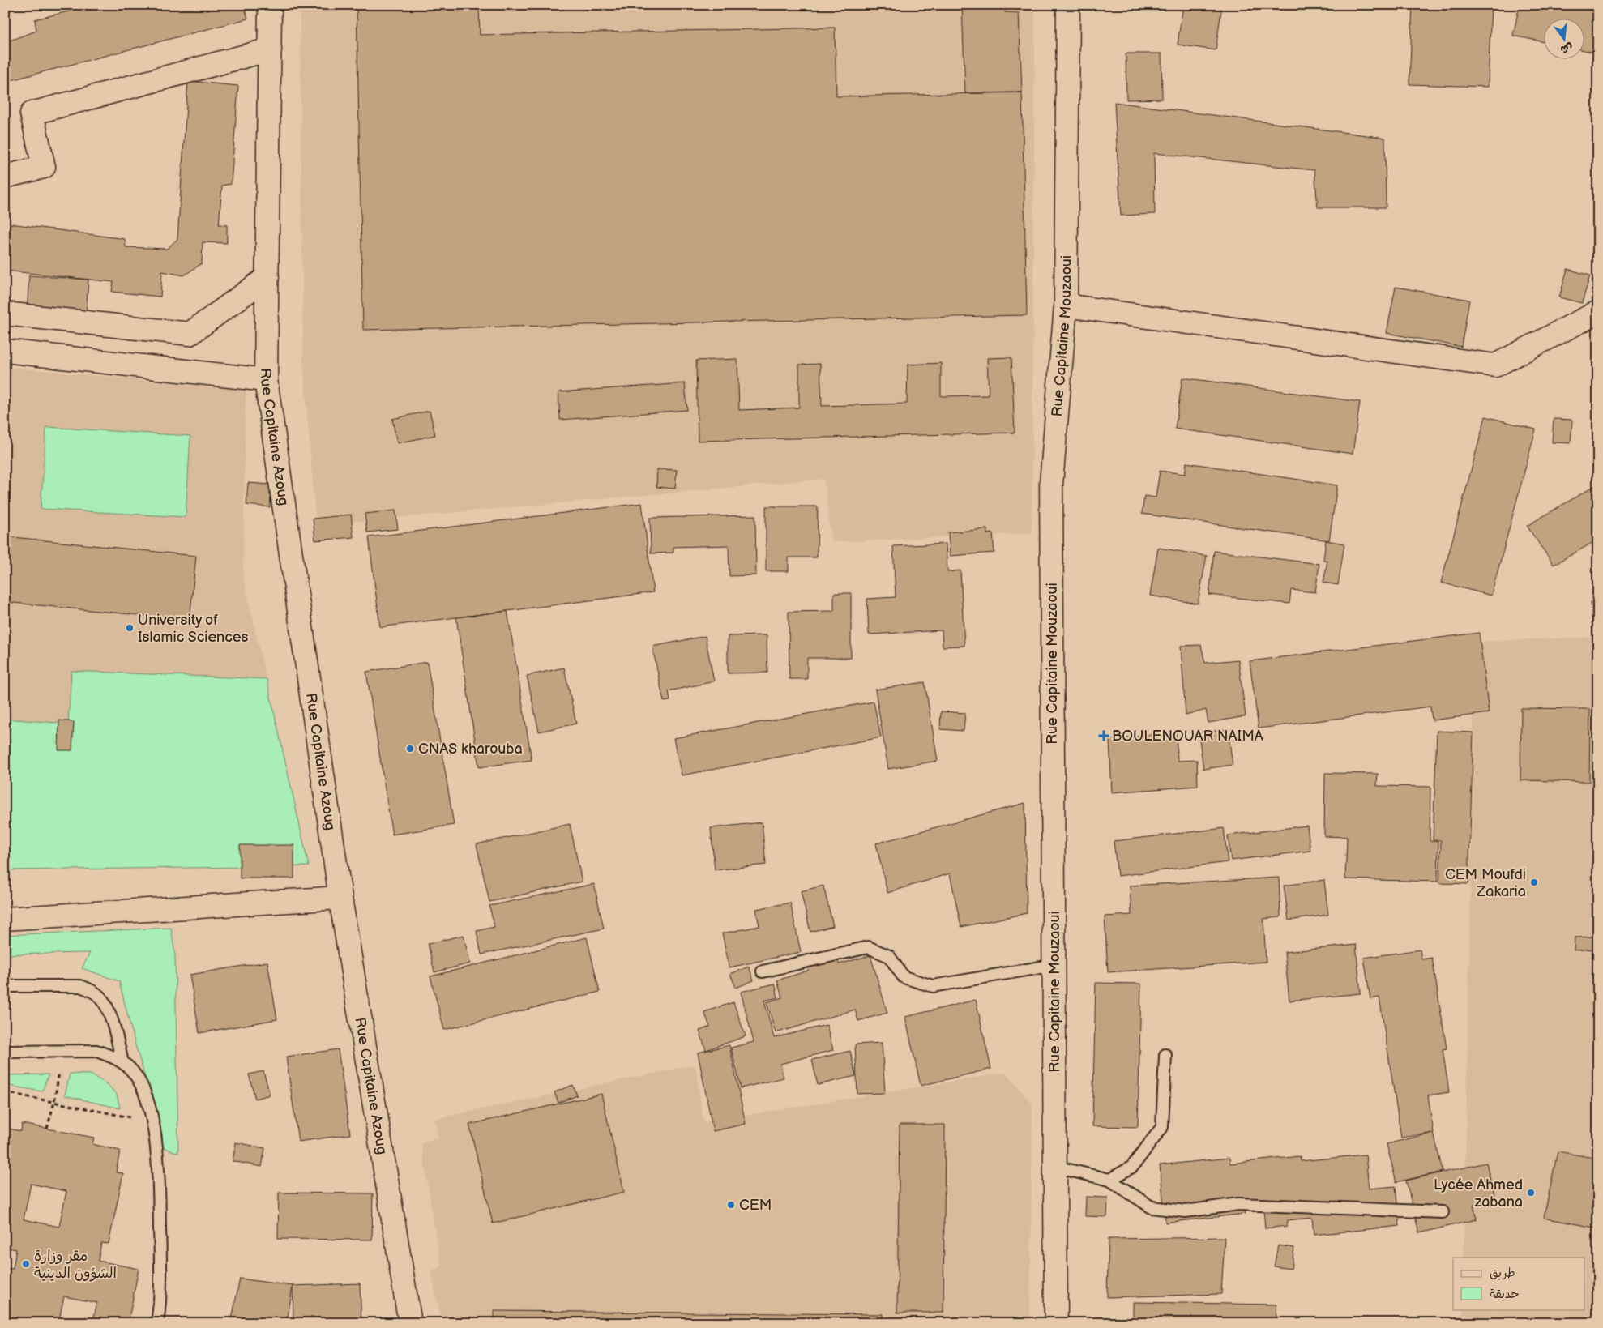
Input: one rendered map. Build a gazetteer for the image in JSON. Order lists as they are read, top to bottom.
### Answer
{
  "streets": {
    "street": ["Rue Capitaine Mouzaoui", "Rue Capitaine Azoug"]
  },
  "places": {
    "other": [
      "University of Islamic Sciences",
      "CNAS kharouba",
      "CEM Moufdi Zakaria",
      "Lycée Ahmed zabana",
      "CEM",
      "مقر وزارة الشؤون الدينية"
    ],
    "health": ["BOULENOUAR NAIMA"]
  },
  "legend": ["طريق", "حديقة"],
  "north": "bottom"
}
